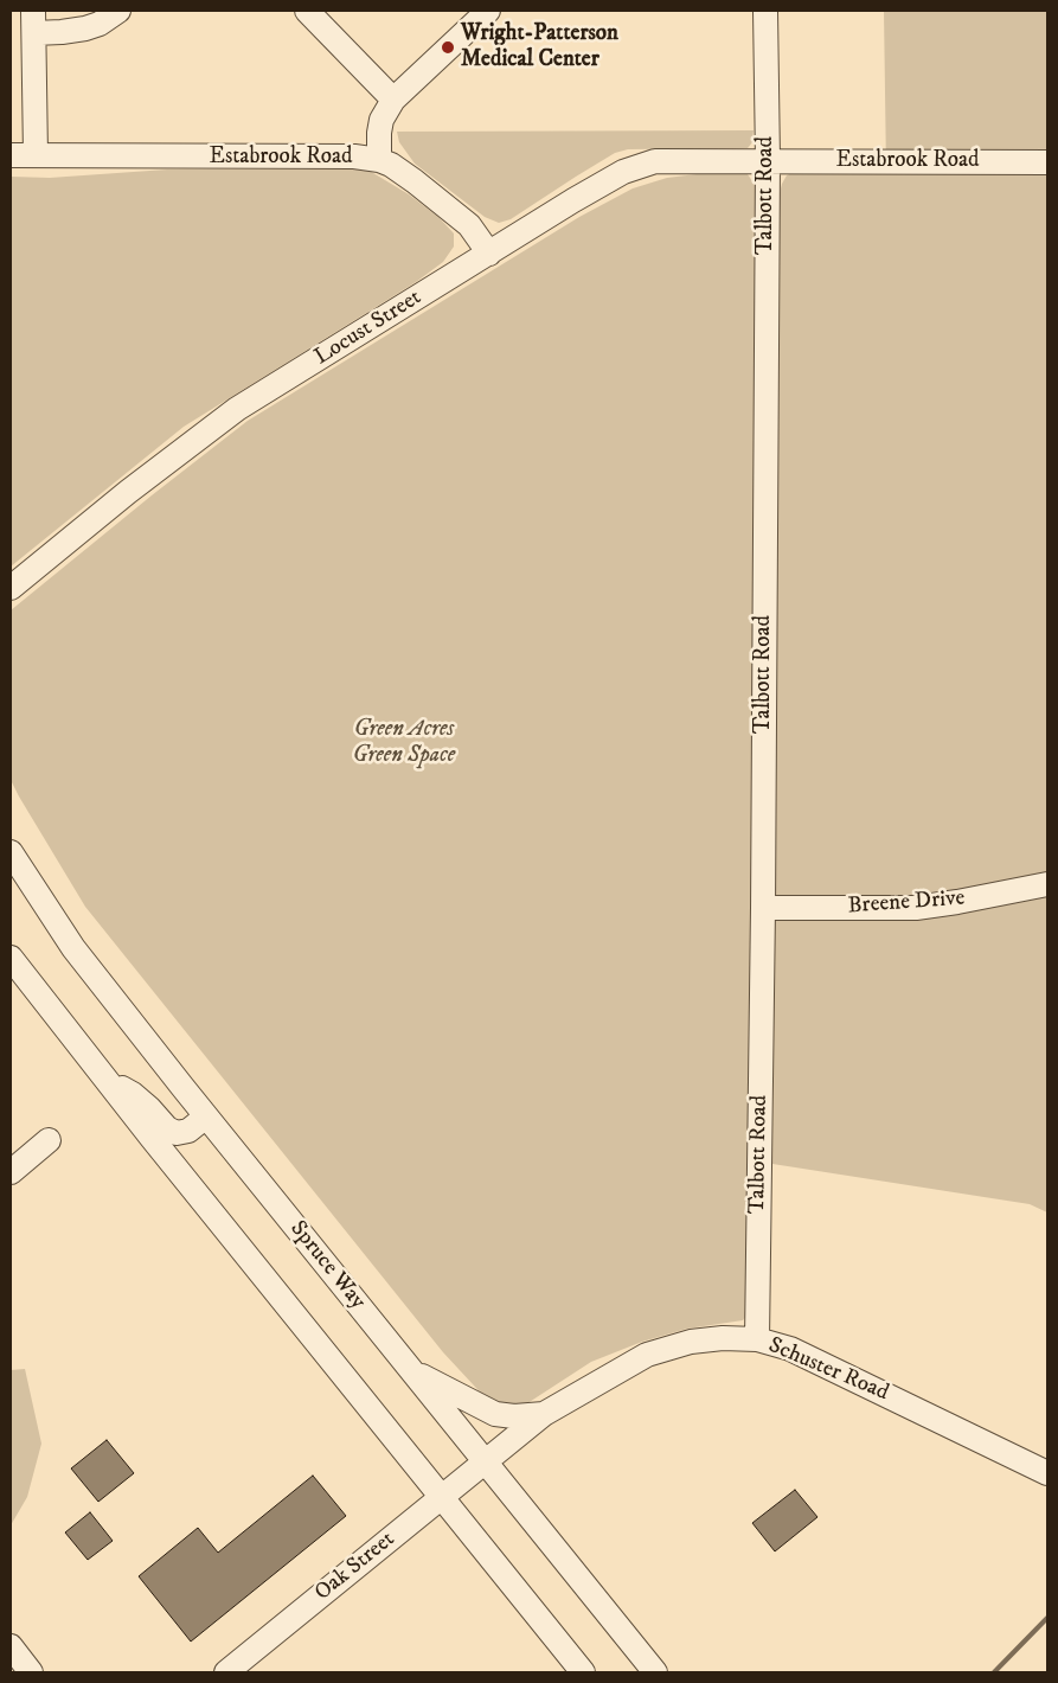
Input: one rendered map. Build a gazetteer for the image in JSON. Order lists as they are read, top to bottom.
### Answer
{
  "streets": {
    "street": [
      "Estabrook Road",
      "Talbott Road",
      "Locust Street",
      "Breene Drive",
      "Spruce Way",
      "Schuster Road",
      "Oak Street"
    ]
  },
  "crossings": [
    ["Estabrook Road", "Talbott Road"],
    ["Estabrook Road", "Locust Street"],
    ["Talbott Road", "Locust Street"],
    ["Talbott Road", "Breene Drive"],
    ["Talbott Road", "Schuster Road"],
    ["Spruce Way", "Schuster Road"],
    ["Spruce Way", "Oak Street"],
    ["Schuster Road", "Oak Street"]
  ],
  "parks": ["Green Acres Green Space"],
  "places": ["Wright-Patterson Medical Center"]
}
